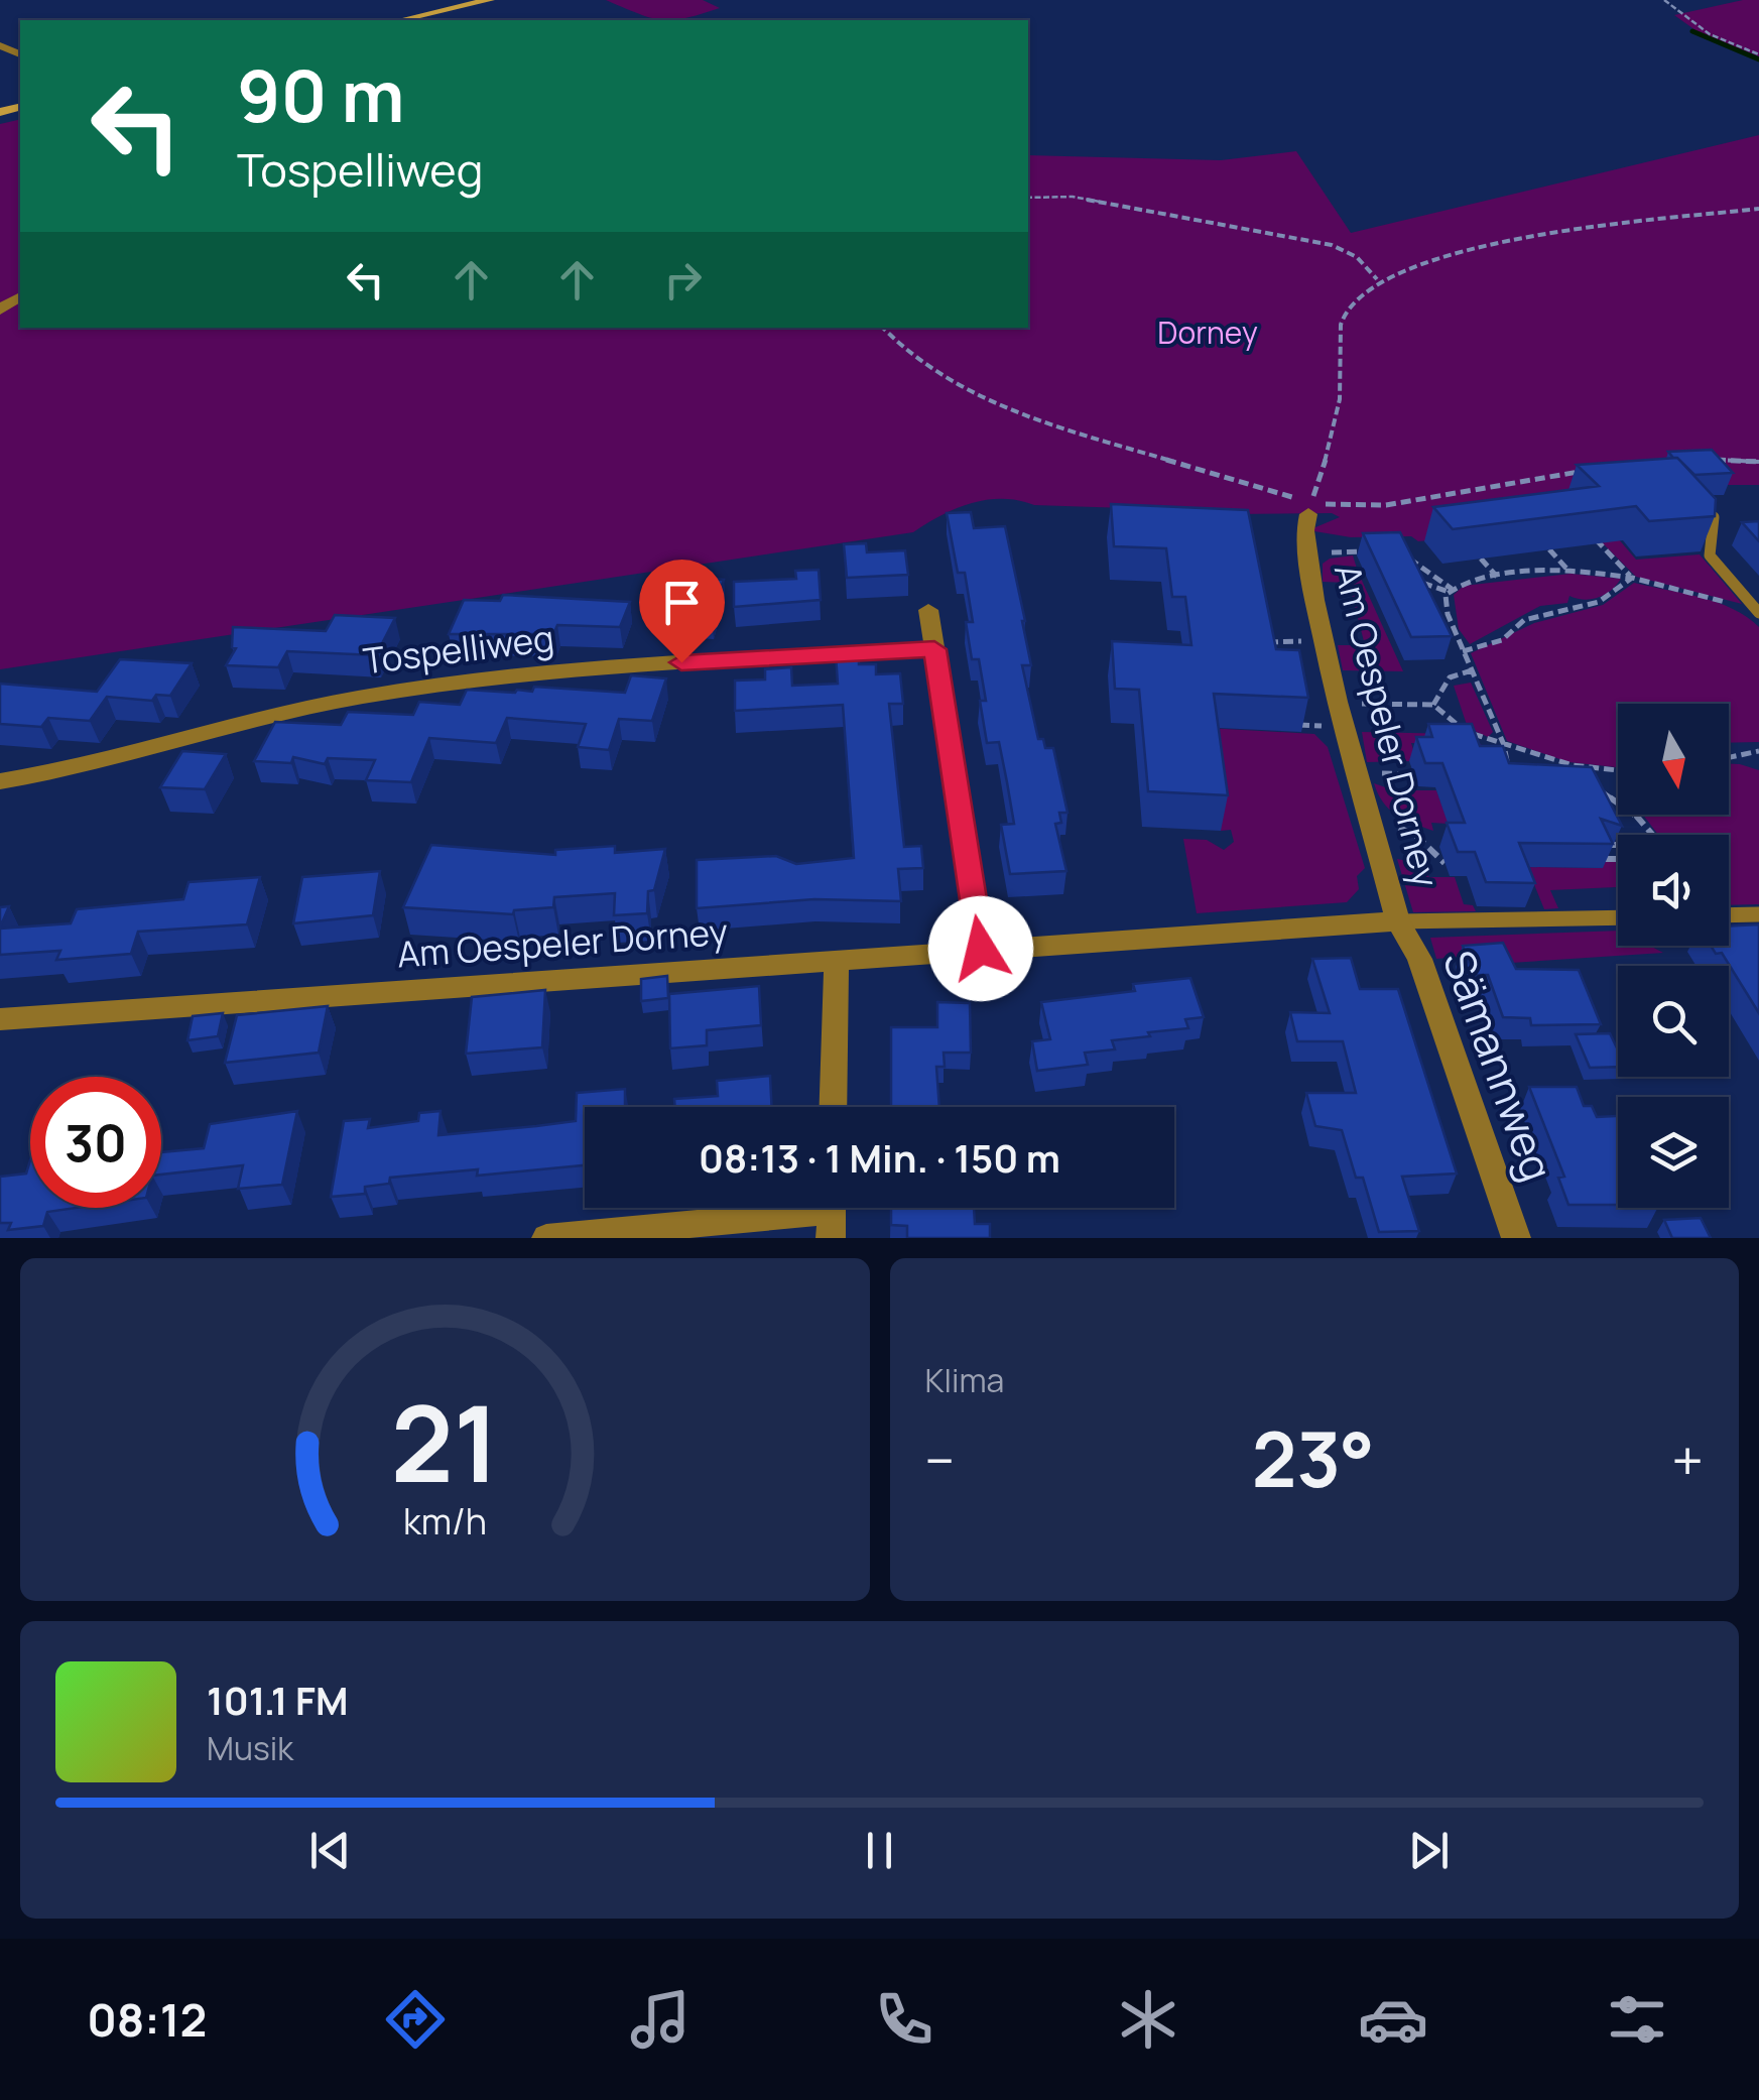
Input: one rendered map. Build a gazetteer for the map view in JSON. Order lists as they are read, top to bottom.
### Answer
{
  "streets": {
    "street": ["Tospelliweg", "Am Oespeler Dorney", "Sämannweg"]
  },
  "crossings": [
    ["Am Oespeler Dorney", "Sämannweg"]
  ],
  "parks": ["Dorney"],
  "north": "bottom",
  "page": {
    "turn": ["90 m", "Tospelliweg"],
    "limit": "30",
    "trip": "08:13 · 1 Min. · 150 m",
    "tile": "Klima",
    "heat": ["−", "23°", "+"],
    "song": ["101.1 FM", "Musik"],
    "tabs": "08:12",
    "gauge": ["21", "km/h"]
  }
}
